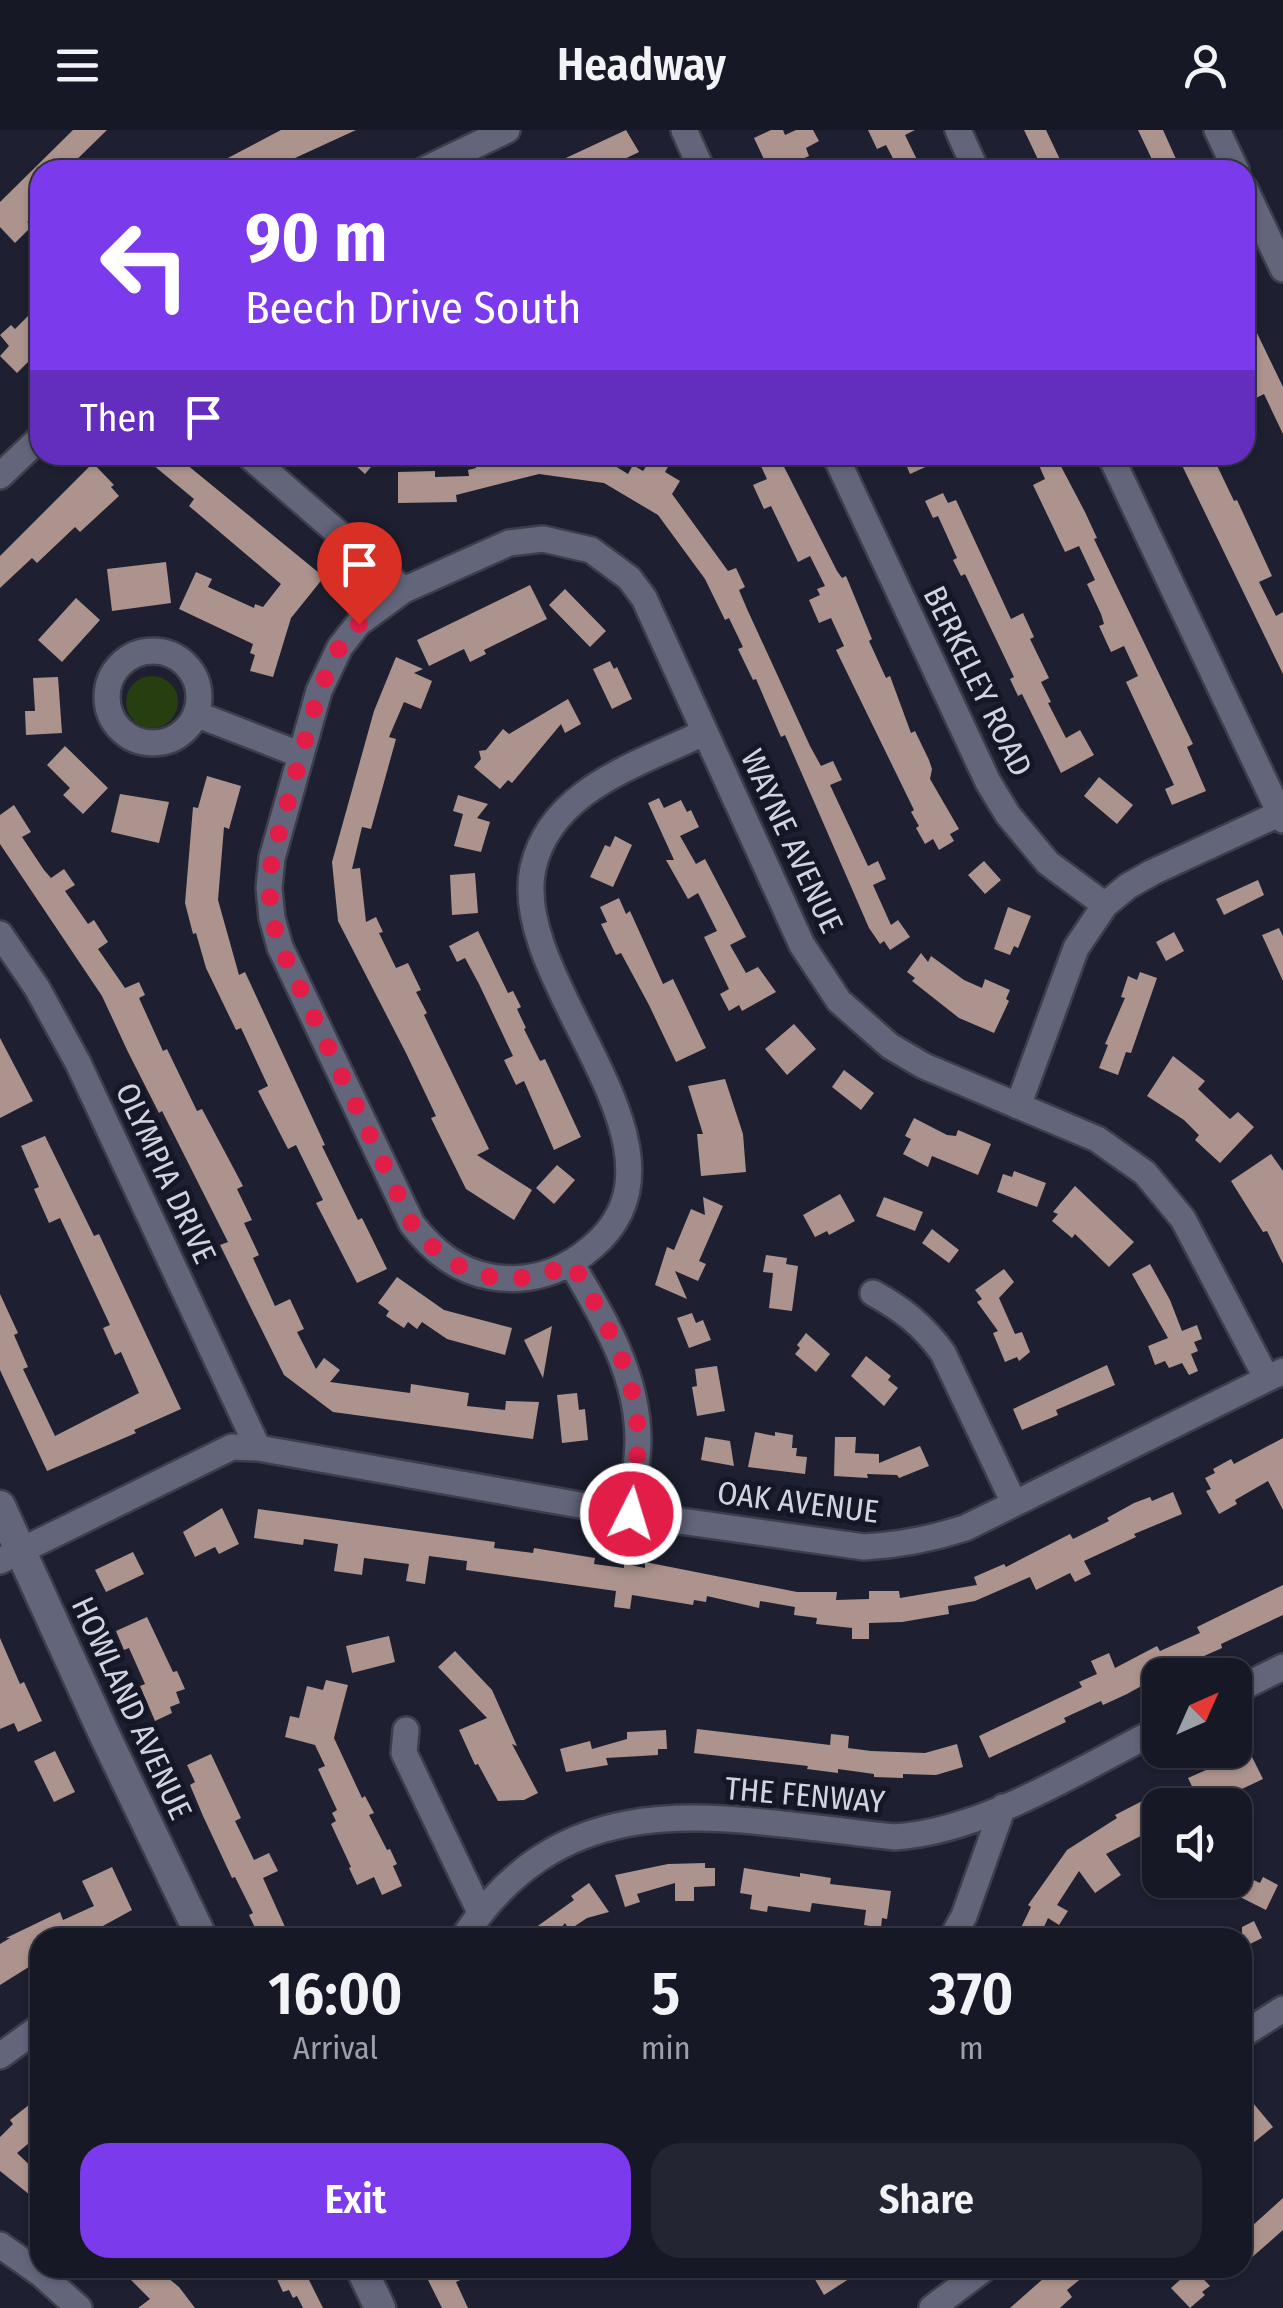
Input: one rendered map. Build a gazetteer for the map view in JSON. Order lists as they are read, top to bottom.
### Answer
{
  "streets": {
    "street": [
      "BERKELEY ROAD",
      "WAYNE AVENUE",
      "OLYMPIA DRIVE",
      "OAK AVENUE",
      "HOWLAND AVENUE",
      "THE FENWAY"
    ]
  },
  "crossings": [
    ["WAYNE AVENUE", "OAK AVENUE"],
    ["OLYMPIA DRIVE", "OAK AVENUE"],
    ["OAK AVENUE", "HOWLAND AVENUE"]
  ],
  "north": "top right",
  "page": {
    "header": "Headway",
    "turn": ["90 m", "Beech Drive South"],
    "then": "Then",
    "eta": [
      "16:00",
      "Arrival",
      "5",
      "min",
      "370",
      "m"
    ],
    "buttons": ["Exit", "Share"]
  }
}
